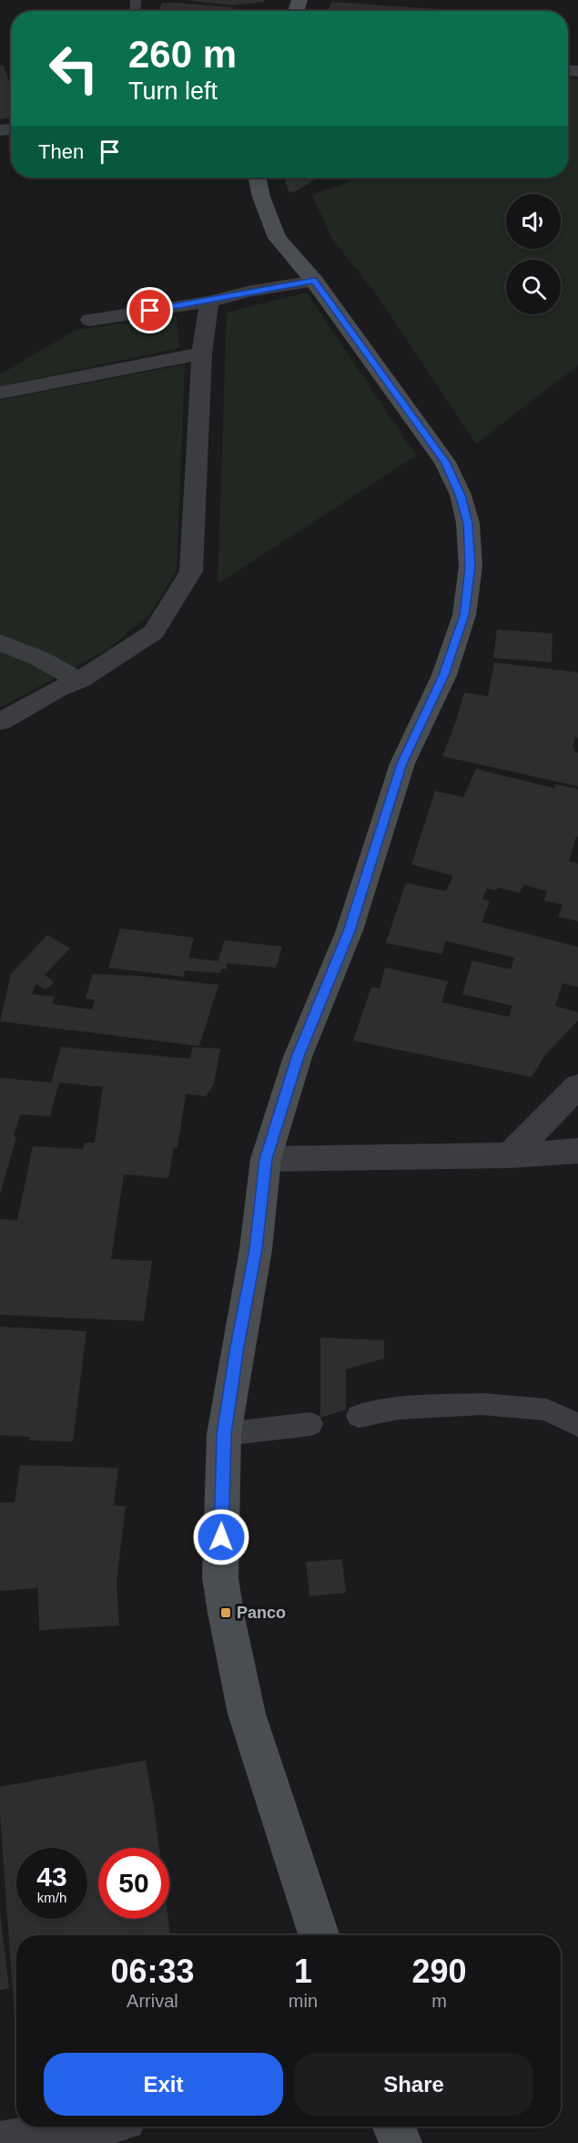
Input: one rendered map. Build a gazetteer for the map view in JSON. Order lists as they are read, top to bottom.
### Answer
{
  "places": {
    "transit": ["Panco"]
  },
  "page": {
    "turn": ["260 m", "Turn left"],
    "then": "Then",
    "speed": "43 km/h",
    "limit": "50",
    "eta": [
      "06:33",
      "Arrival",
      "1",
      "min",
      "290",
      "m"
    ],
    "buttons": ["Exit", "Share"]
  }
}
